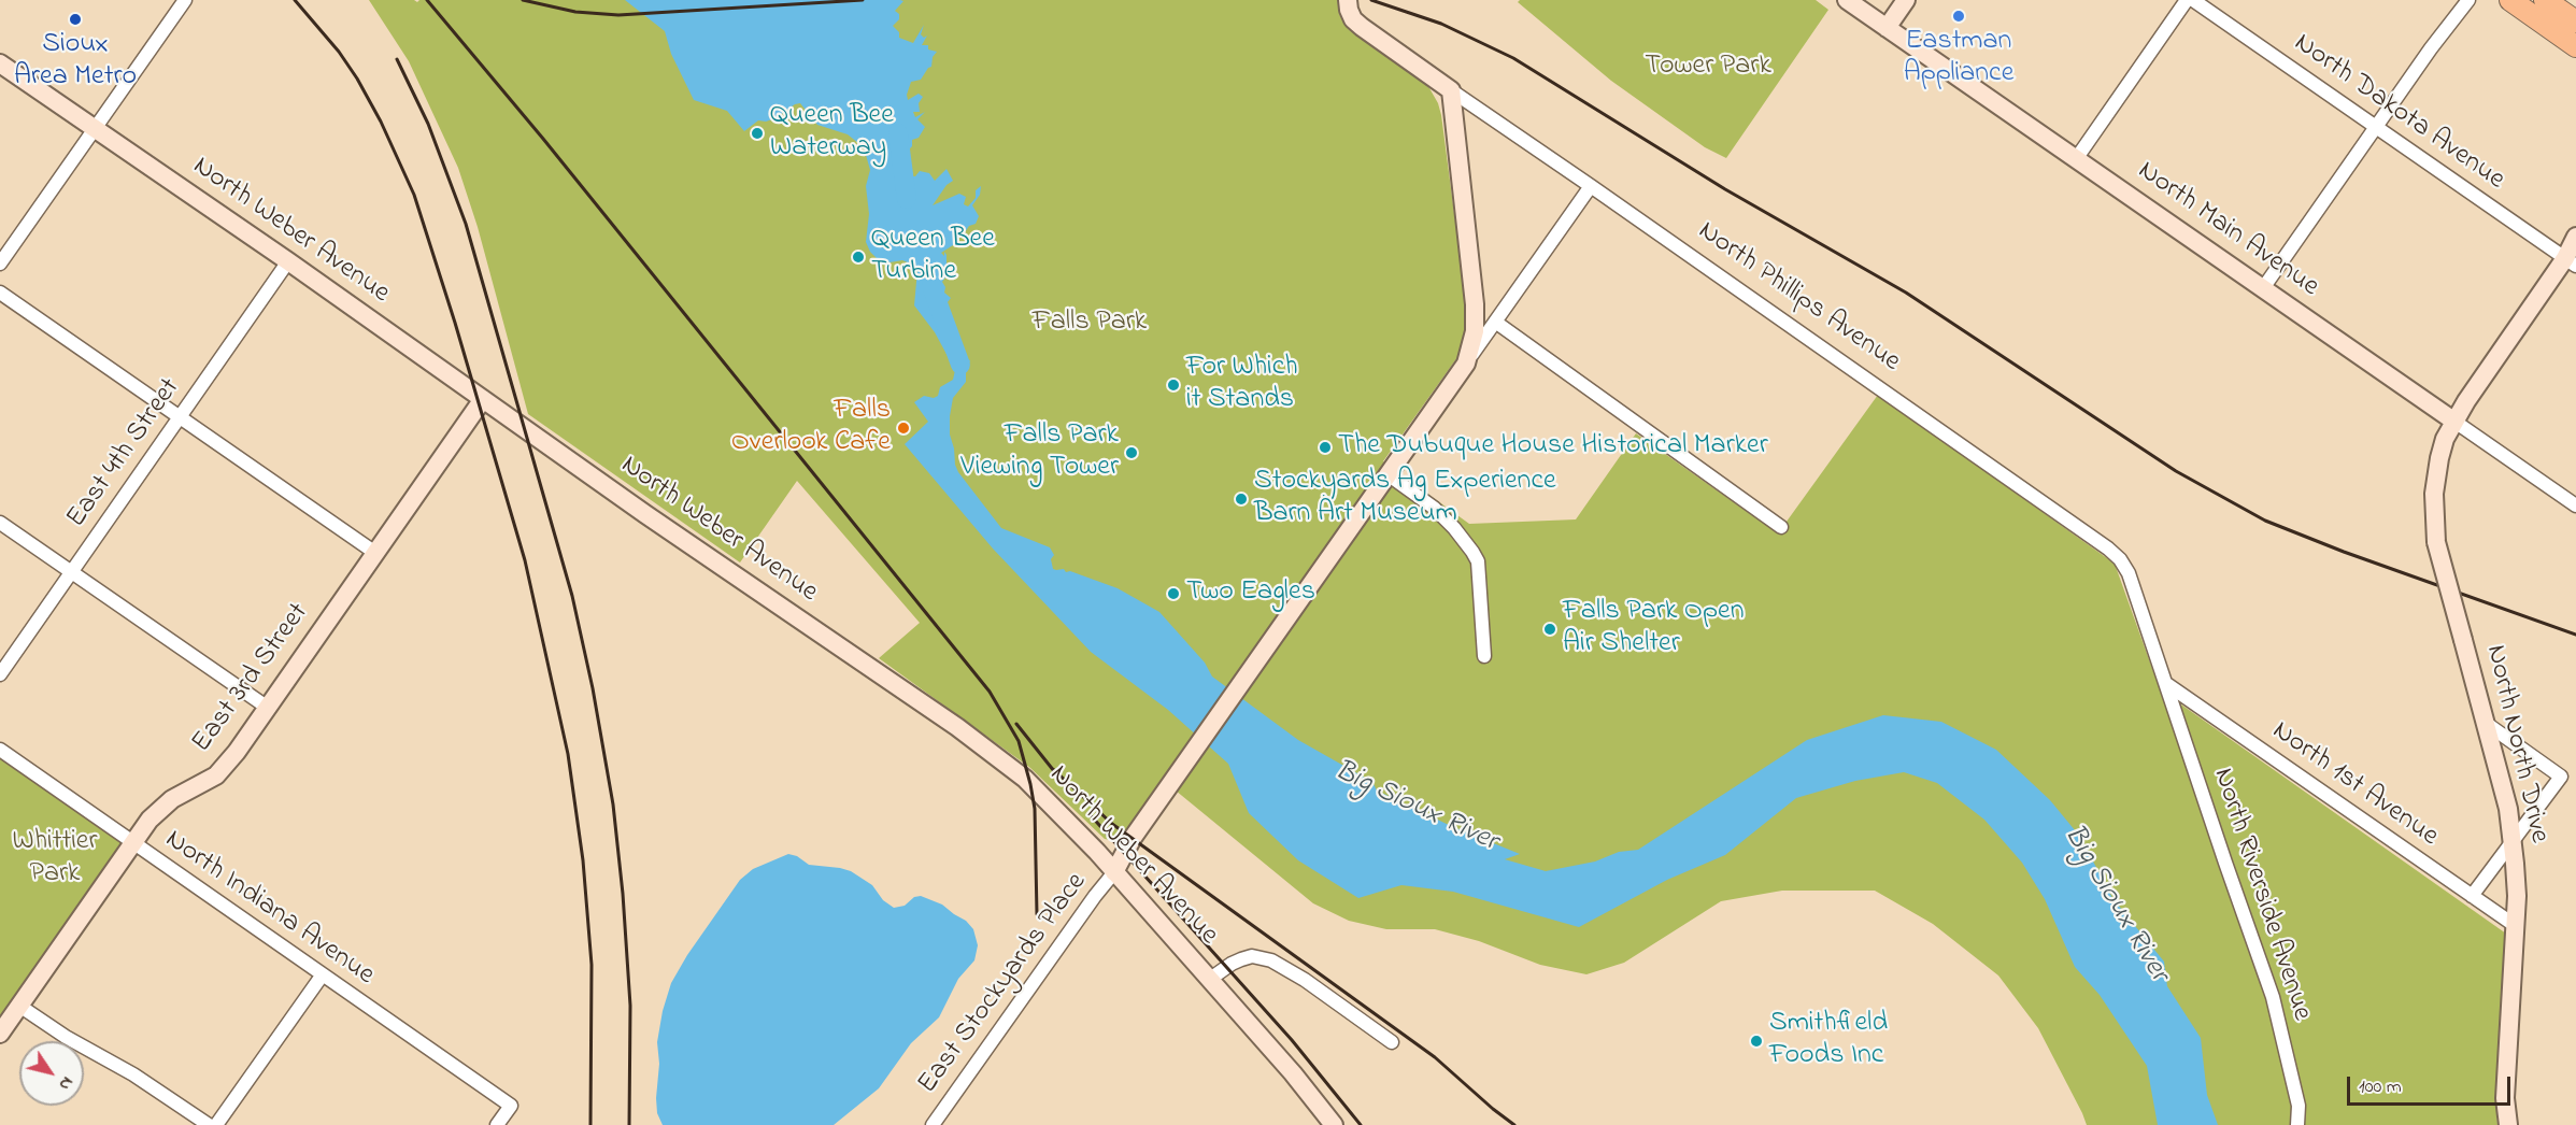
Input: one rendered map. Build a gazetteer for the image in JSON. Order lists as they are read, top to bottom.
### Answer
{
  "streets": {
    "street": [
      "North Dakota Avenue",
      "North Main Avenue",
      "North Weber Avenue",
      "North Phillips Avenue",
      "East 4th Street",
      "East 3rd Street",
      "North North Drive",
      "North 1st Avenue",
      "North Riverside Avenue",
      "North Indiana Avenue",
      "East Stockyards Place"
    ]
  },
  "crossings": [
    ["North Dakota Avenue", "North North Drive"],
    ["North Main Avenue", "North North Drive"],
    ["North Weber Avenue", "East 4th Street"],
    ["North Weber Avenue", "East 3rd Street"],
    ["North Weber Avenue", "East Stockyards Place"],
    ["North Phillips Avenue", "North 1st Avenue"],
    ["North Phillips Avenue", "North Riverside Avenue"],
    ["East 3rd Street", "North Indiana Avenue"],
    ["North North Drive", "North 1st Avenue"],
    ["North 1st Avenue", "North Riverside Avenue"]
  ],
  "water": ["Big Sioux River"],
  "parks": ["Tower Park", "Falls Park", "Whittier Park"],
  "places": [
    "Eastman Appliance",
    "Sioux Area Metro",
    "Queen Bee Waterway",
    "Queen Bee Turbine",
    "For Which it Stands",
    "Falls Overlook Cafe",
    "The Dubuque House Historical Marker",
    "Falls Park Viewing Tower",
    "Stockyards Ag Experience Barn Art Museum",
    "Two Eagles",
    "Falls Park Open Air Shelter",
    "Smithfield Foods Inc"
  ],
  "scale_bar": "100 m",
  "north": "bottom right"
}
